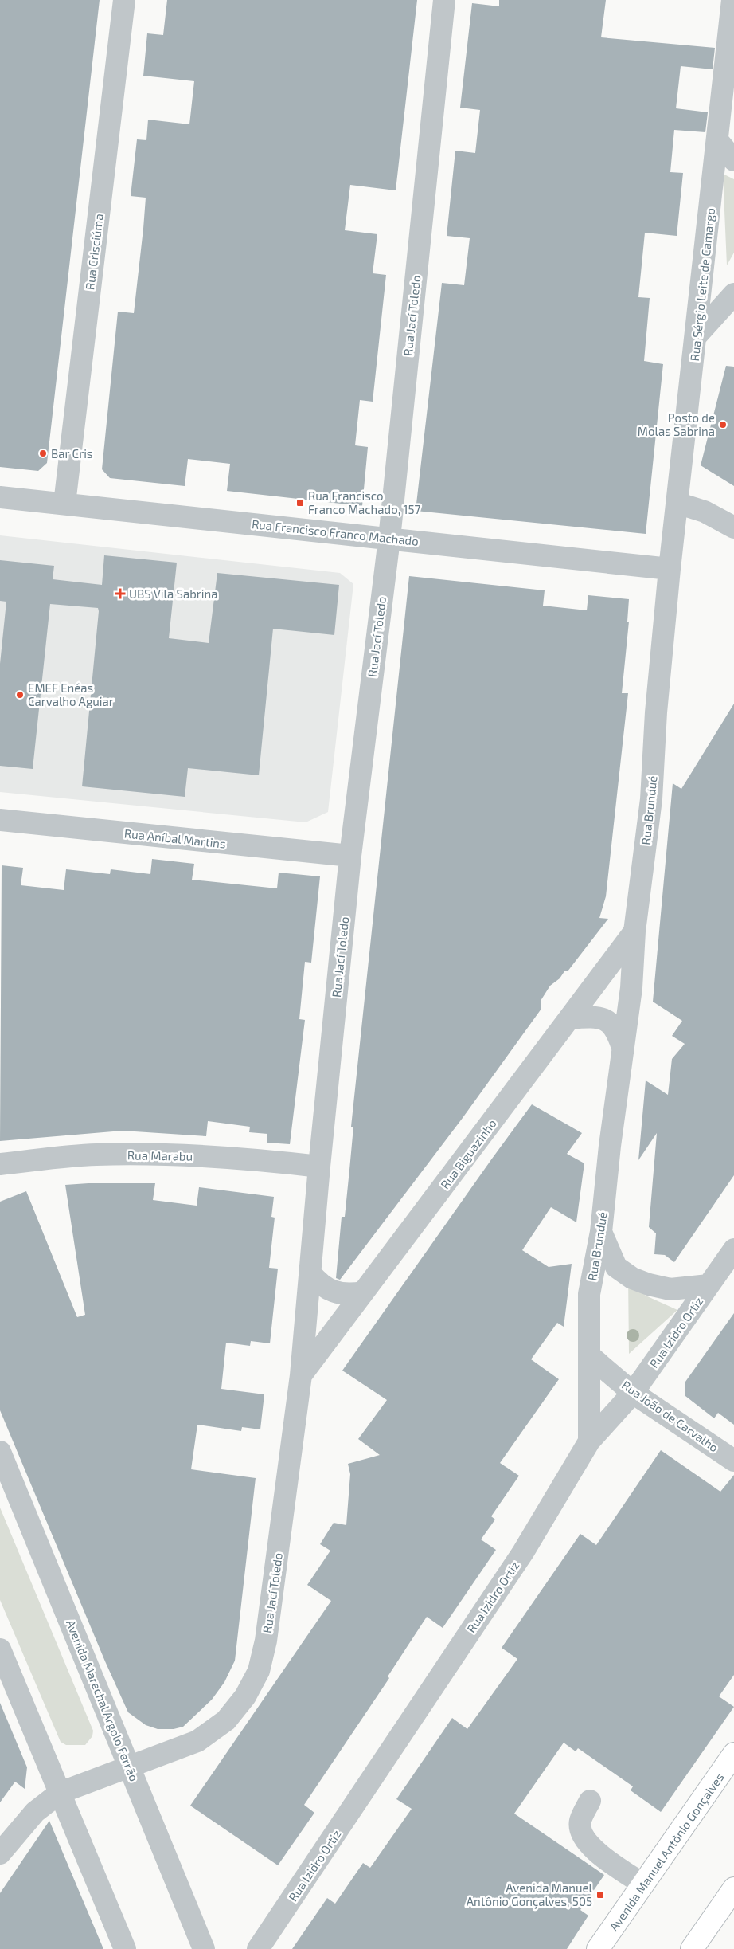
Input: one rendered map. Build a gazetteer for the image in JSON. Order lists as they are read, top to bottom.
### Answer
{
  "streets": {
    "main road": ["Avenida Manuel Antônio Gonçalves"],
    "street": [
      "Rua Crisciúma",
      "Rua Sérgio Leite de Camargo",
      "Rua Jací Toledo",
      "Rua Francisco Franco Machado",
      "Rua Brundué",
      "Rua Aníbal Martins",
      "Rua Biguazinho",
      "Rua Marabu",
      "Rua Izidro Ortiz",
      "Rua João de Carvalho",
      "Avenida Marechal Argolo Ferrão"
    ]
  },
  "crossings": [
    ["Rua Crisciúma", "Rua Francisco Franco Machado"],
    ["Rua Sérgio Leite de Camargo", "Rua Francisco Franco Machado"],
    ["Rua Sérgio Leite de Camargo", "Rua Brundué"],
    ["Rua Jací Toledo", "Rua Francisco Franco Machado"],
    ["Rua Jací Toledo", "Rua Aníbal Martins"],
    ["Rua Jací Toledo", "Rua Biguazinho"],
    ["Rua Jací Toledo", "Rua Marabu"],
    ["Rua Jací Toledo", "Avenida Marechal Argolo Ferrão"],
    ["Rua Francisco Franco Machado", "Rua Brundué"],
    ["Rua Brundué", "Rua Biguazinho"],
    ["Rua Brundué", "Rua Izidro Ortiz"],
    ["Rua Brundué", "Rua João de Carvalho"],
    ["Rua Izidro Ortiz", "Rua João de Carvalho"]
  ],
  "places": {
    "other": ["Posto de Molas Sabrina", "Bar Cris", "EMEF Enéas Carvalho Aguiar"],
    "transit": ["Rua Francisco Franco Machado, 157", "Avenida Manuel Antônio Gonçalves, 505"],
    "health": ["UBS Vila Sabrina"]
  }
}
